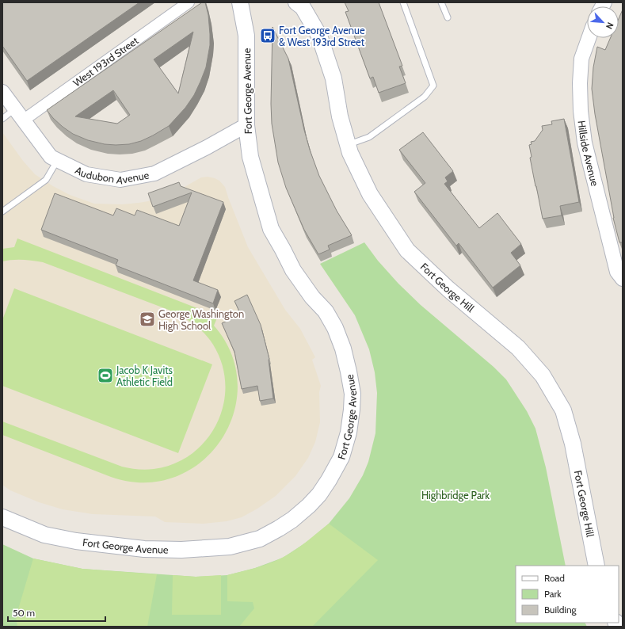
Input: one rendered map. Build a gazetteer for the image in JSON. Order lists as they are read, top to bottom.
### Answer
{
  "streets": {
    "main road": ["Fort George Avenue", "Fort George Hill"],
    "street": ["West 193rd Street", "Hillside Avenue", "Audubon Avenue"]
  },
  "crossings": [
    ["West 193rd Street", "Audubon Avenue"],
    ["Fort George Avenue", "Audubon Avenue"]
  ],
  "parks": ["Highbridge Park"],
  "places": {
    "bus stop": ["Fort George Avenue & West 193rd Street"],
    "school or university": ["George Washington High School"],
    "sports": ["Jacob K Javits Athletic Field"]
  },
  "legend": ["Road", "Park", "Building"],
  "scale_bar": "50 m",
  "north": "bottom right"
}
